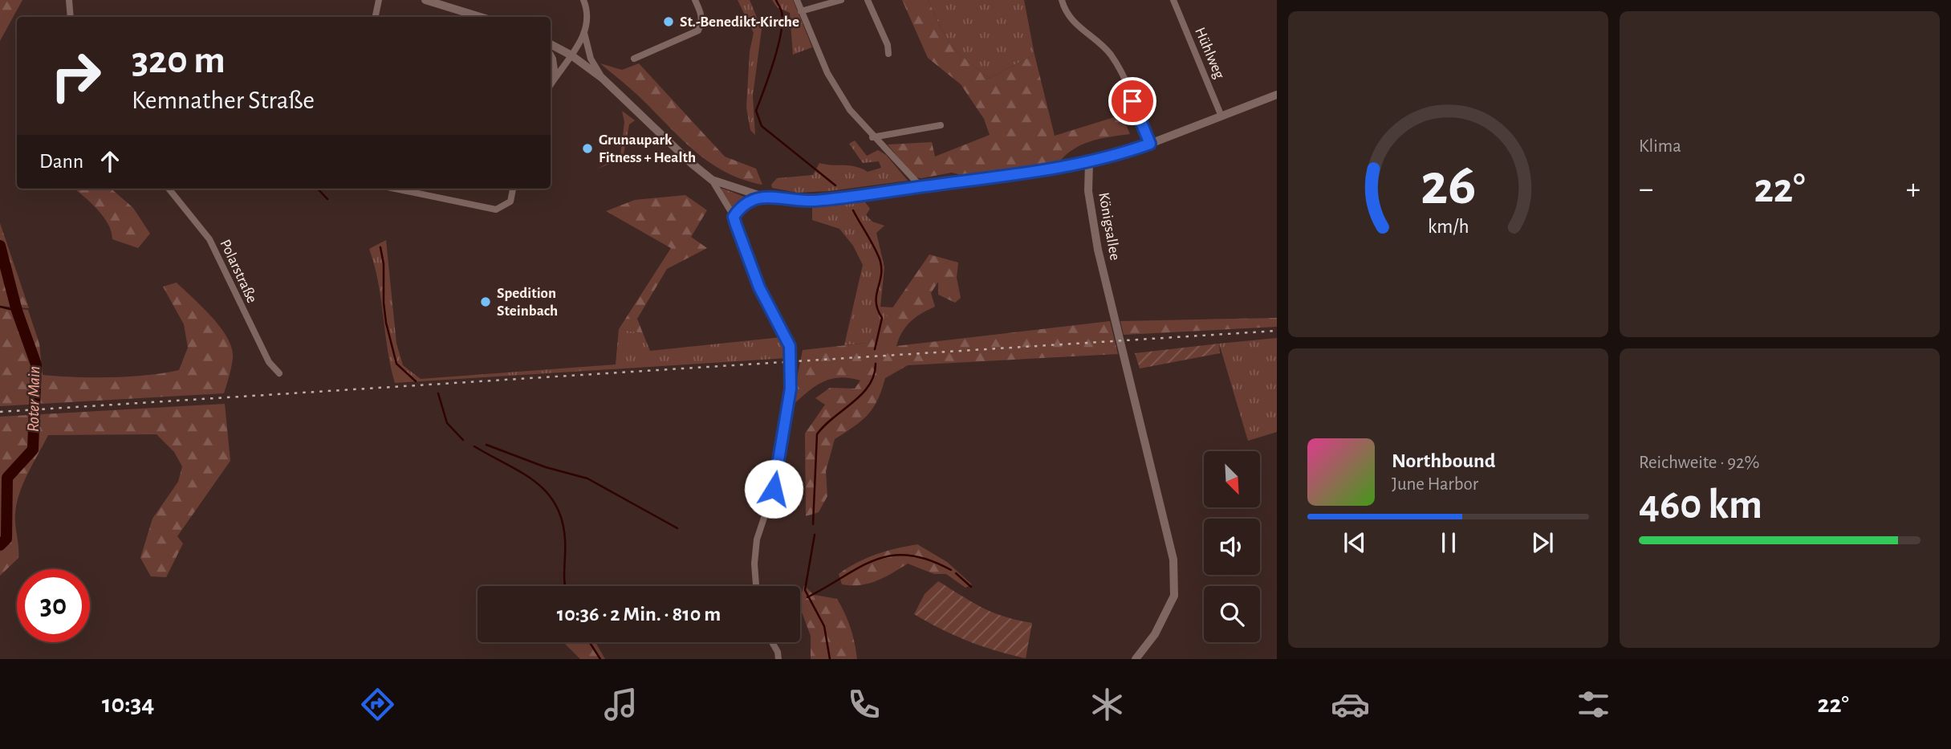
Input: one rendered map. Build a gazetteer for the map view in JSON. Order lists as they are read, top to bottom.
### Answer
{
  "streets": {
    "street": ["Hühlweg", "Königsallee", "Polarstraße"]
  },
  "water": ["Roter Main"],
  "places": ["St.-Benedikt-Kirche", "Grunaupark Fitness + Health", "Spedition Steinbach"],
  "north": "bottom right",
  "page": {
    "tile": [
      "Klima",
      ["Reichweite · 92%", "460 km"]
    ],
    "turn": ["320 m", "Kemnather Straße"],
    "then": "Dann",
    "heat": ["−", "22°", "+"],
    "song": ["Northbound", "June Harbor"],
    "limit": "30",
    "trip": "10:36 · 2 Min. · 810 m",
    "tabs": ["10:34", "22°"],
    "gauge": ["26", "km/h"]
  }
}
